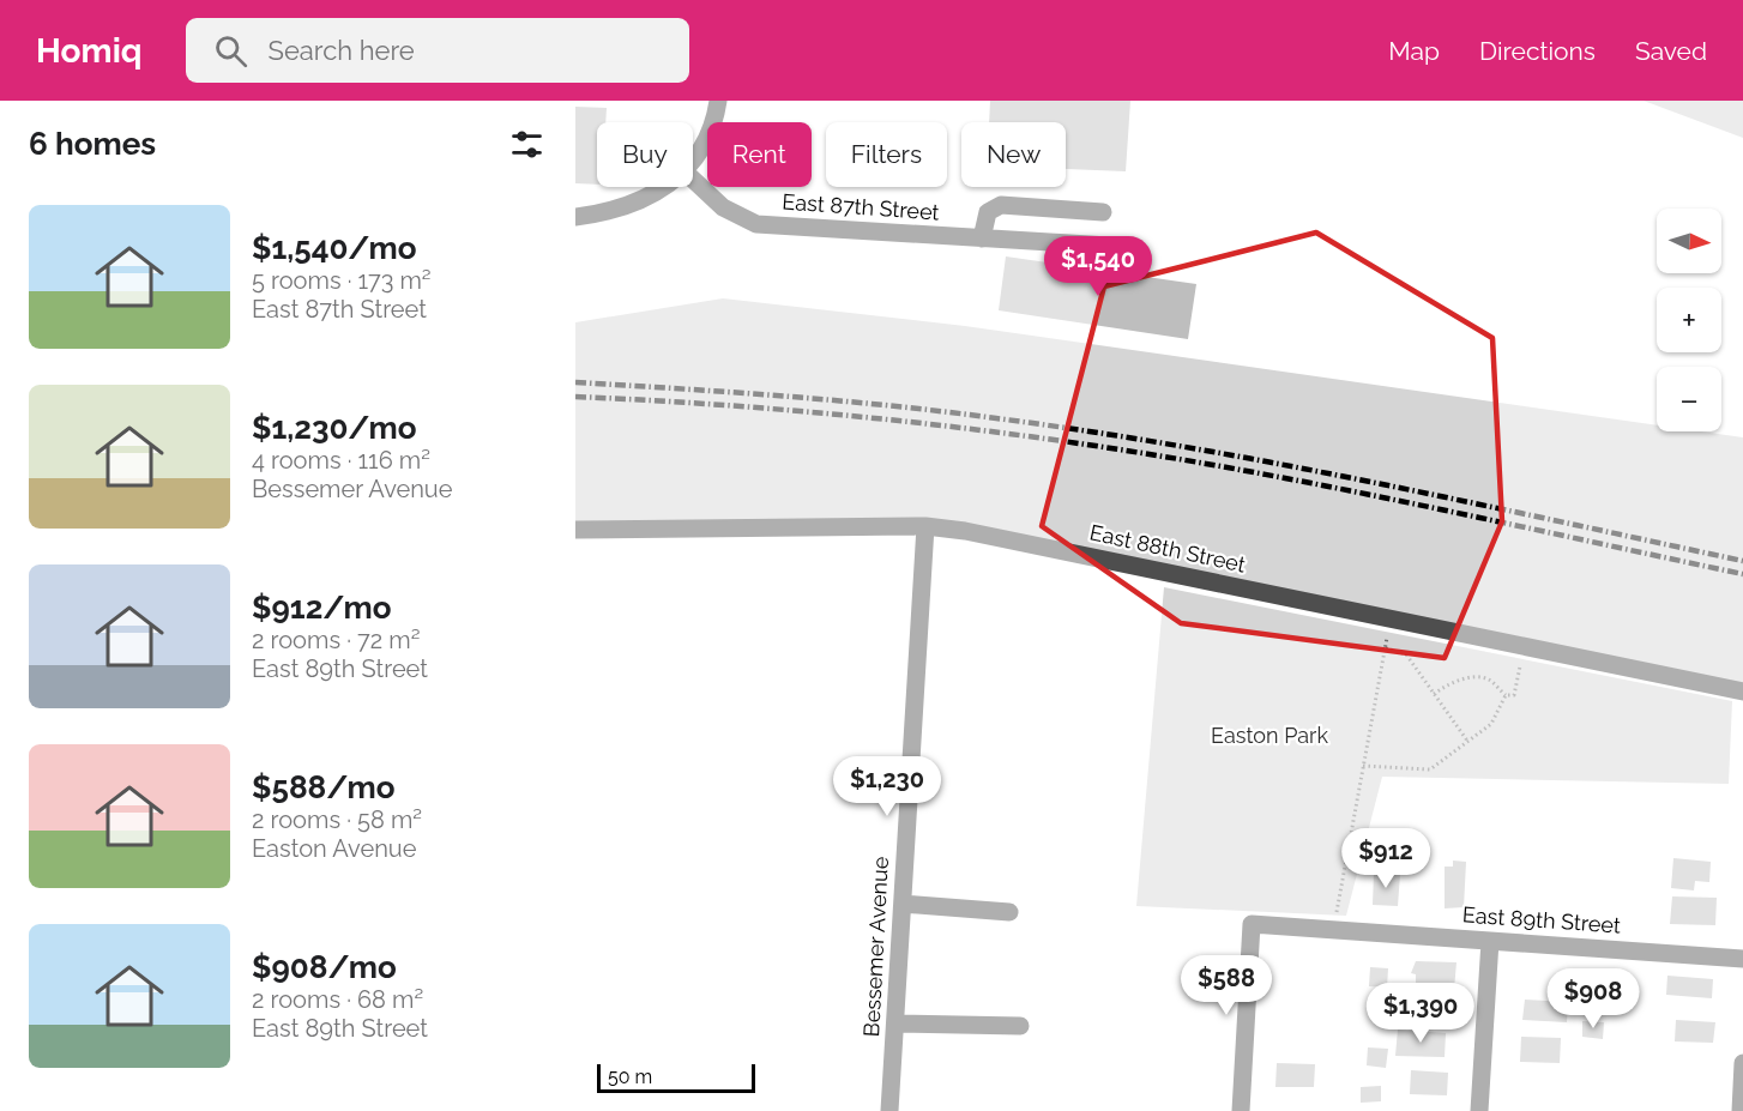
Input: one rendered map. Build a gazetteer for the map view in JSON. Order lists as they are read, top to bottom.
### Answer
{
  "streets": {
    "street": [
      "East 87th Street",
      "East 88th Street",
      "East 89th Street",
      "Bessemer Avenue"
    ]
  },
  "crossings": [
    ["East 88th Street", "Bessemer Avenue"]
  ],
  "parks": ["Easton Park"],
  "scale_bar": "50 m",
  "north": "right",
  "page": {
    "header": "Homiq",
    "search": "Search here",
    "nav": ["Map", "Directions", "Saved"],
    "heading": "6 homes",
    "chip": [
      "Buy",
      "Rent",
      "Filters",
      "New"
    ],
    "list": [
      {
        "name": "$1,540/mo",
        "note": "5 rooms · 173 m² · East 87th Street"
      },
      {
        "name": "$1,230/mo",
        "note": "4 rooms · 116 m² · Bessemer Avenue"
      },
      {
        "name": "$912/mo",
        "note": "2 rooms · 72 m² · East 89th Street"
      },
      {
        "name": "$588/mo",
        "note": "2 rooms · 58 m² · Easton Avenue"
      },
      {
        "name": "$908/mo",
        "note": "2 rooms · 68 m² · East 89th Street"
      }
    ],
    "map_buttons": ["+", "−"],
    "price": [
      "$1,540",
      "$1,230",
      "$912",
      "$588",
      "$908",
      "$1,390"
    ],
    "scale": "50 m"
  }
}
